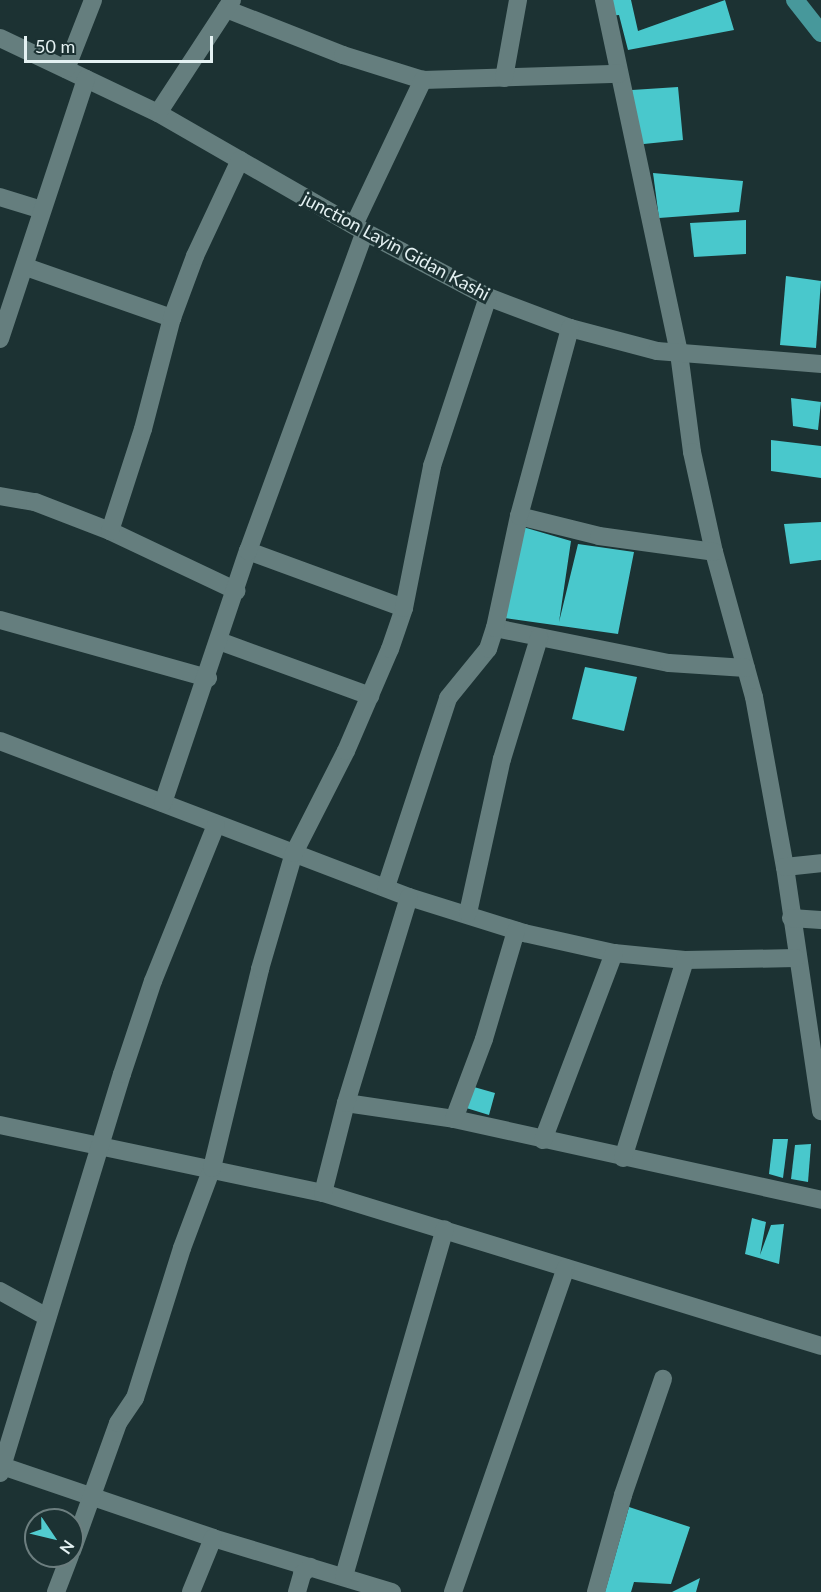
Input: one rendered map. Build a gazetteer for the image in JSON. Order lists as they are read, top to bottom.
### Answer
{
  "streets": {
    "street": ["junction Layin Gidan Kashi"]
  },
  "scale_bar": "50 m",
  "north": "bottom right"
}
